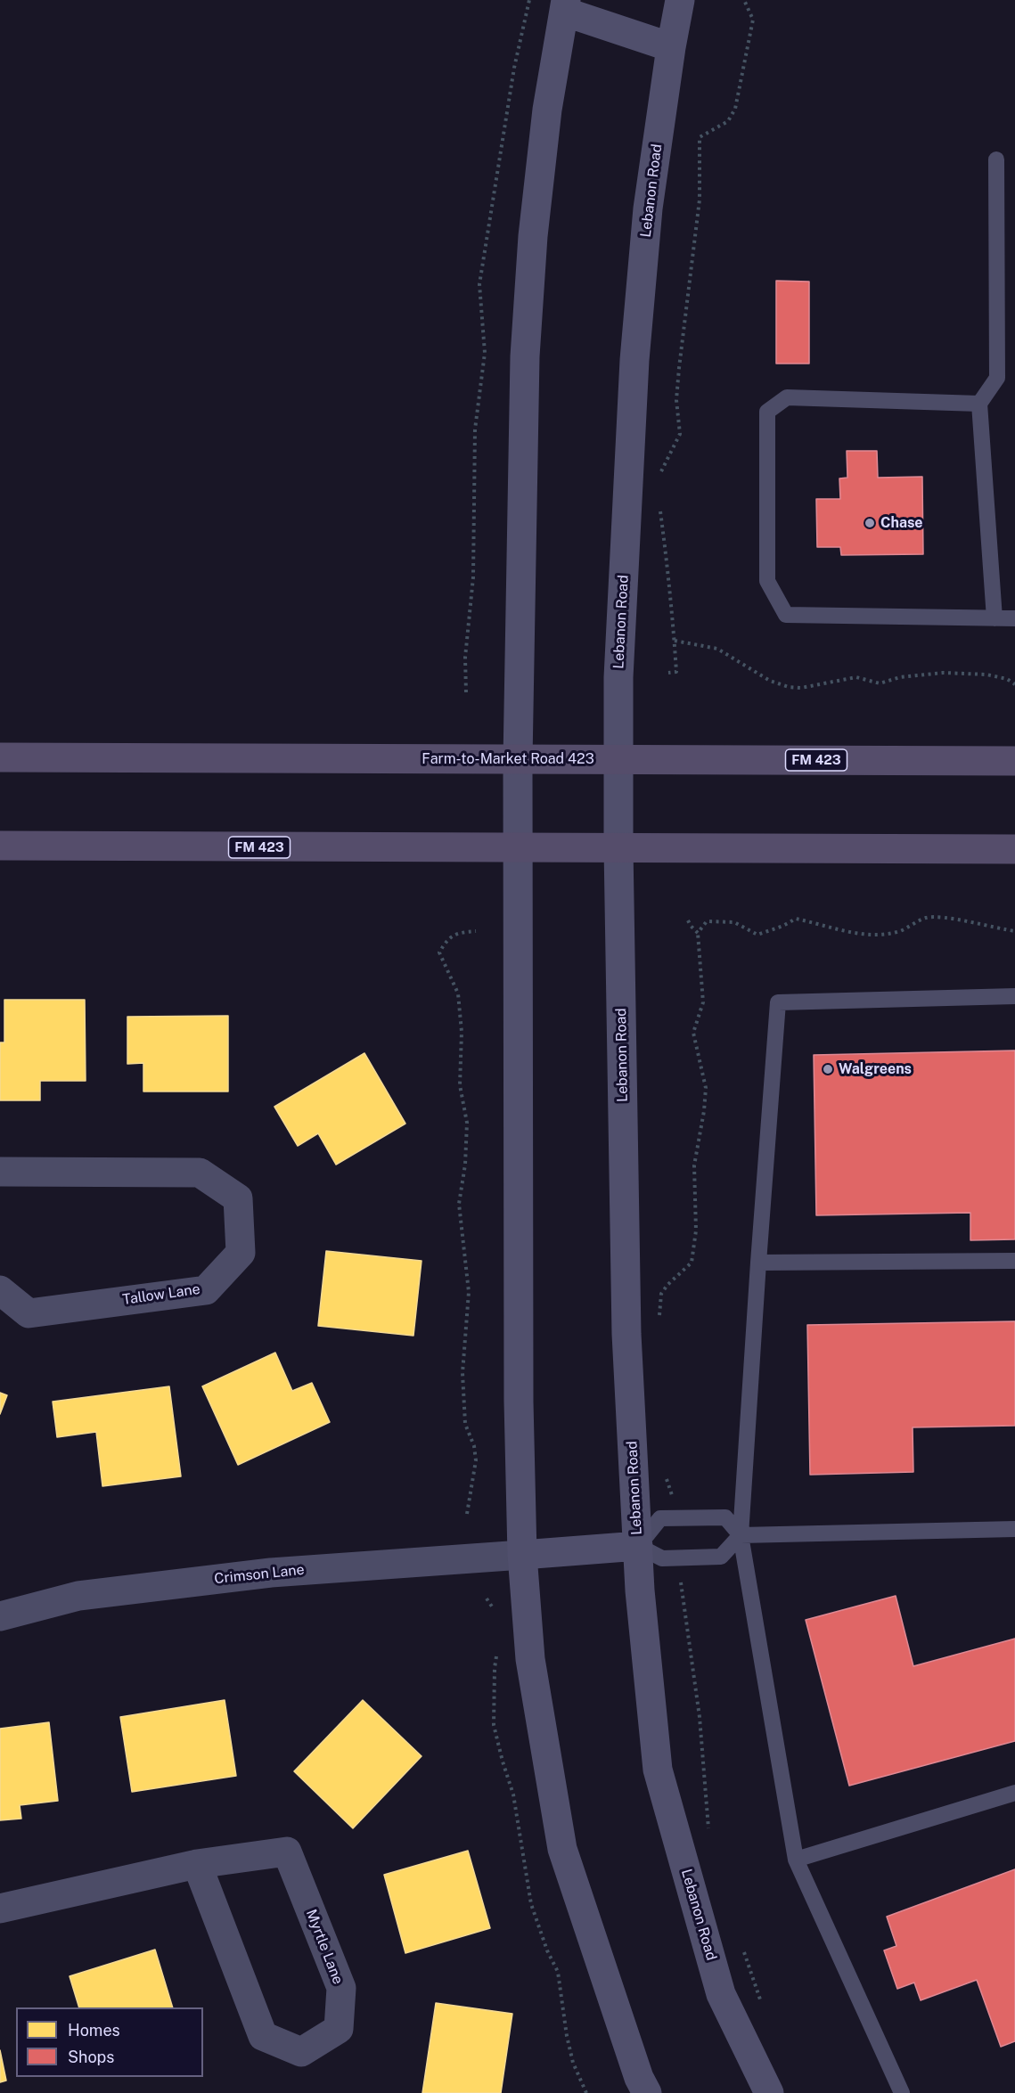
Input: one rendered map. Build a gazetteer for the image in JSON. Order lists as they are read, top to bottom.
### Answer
{
  "streets": {
    "main road": ["Lebanon Road", "Farm-to-Market Road 423", "FM 423"],
    "street": ["Tallow Lane", "Crimson Lane", "Myrtle Lane"]
  },
  "crossings": [
    ["Lebanon Road", "Farm-to-Market Road 423"],
    ["Lebanon Road", "FM 423"]
  ],
  "places": ["Chase", "Walgreens"],
  "legend": ["Homes", "Shops"]
}
